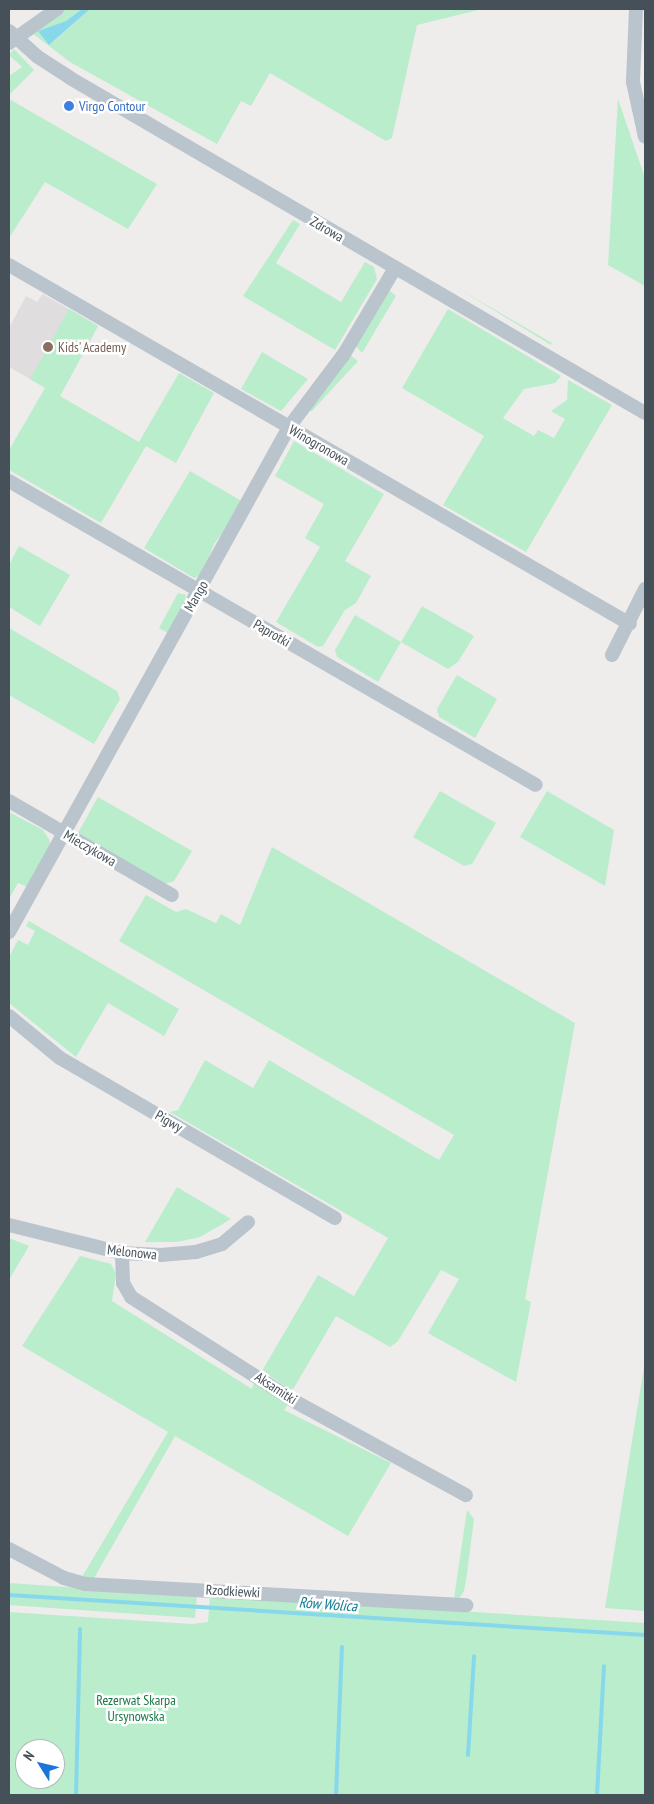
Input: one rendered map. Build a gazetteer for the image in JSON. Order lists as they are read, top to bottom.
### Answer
{
  "streets": {
    "street": [
      "Zdrowa",
      "Winogronowa",
      "Mango",
      "Paprotki",
      "Mieczykowa",
      "Pigwy",
      "Melonowa",
      "Aksamitki",
      "Rzodkiewki"
    ]
  },
  "crossings": [
    ["Zdrowa", "Mango"],
    ["Winogronowa", "Mango"],
    ["Mango", "Paprotki"],
    ["Mango", "Mieczykowa"],
    ["Melonowa", "Aksamitki"]
  ],
  "water": ["Rów Wolica"],
  "parks": ["Rezerwat Skarpa Ursynowska"],
  "places": ["Virgo Contour", "Kids' Academy"],
  "north": "top left"
}
